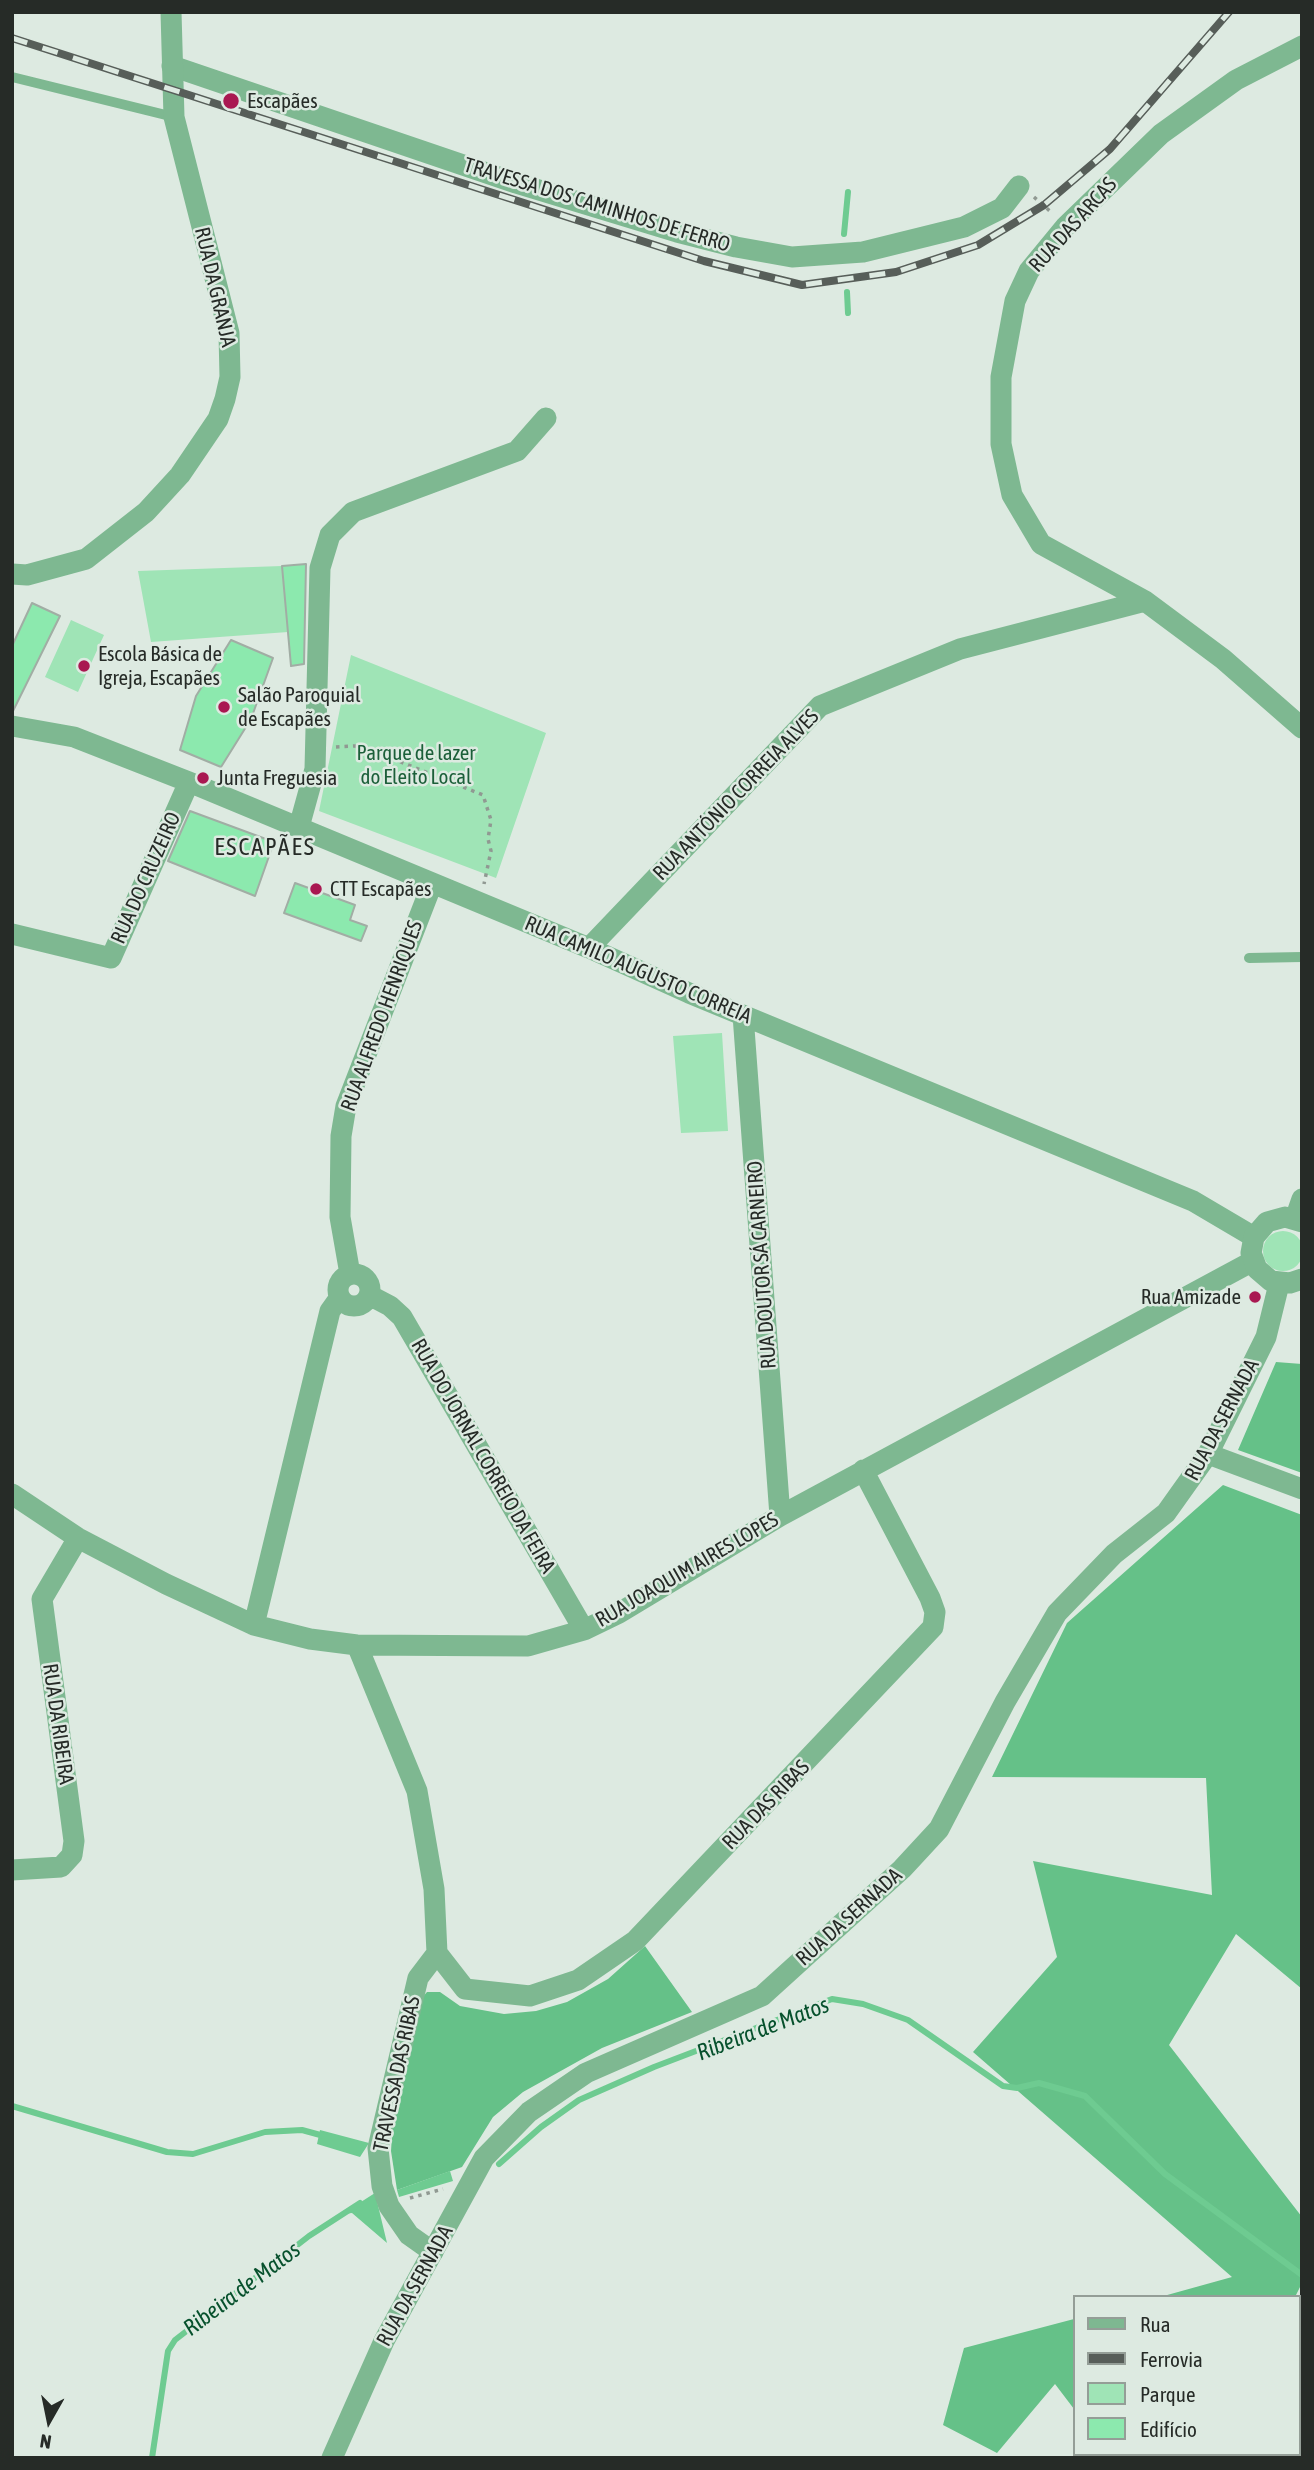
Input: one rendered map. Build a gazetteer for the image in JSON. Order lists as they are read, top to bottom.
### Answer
{
  "streets": {
    "street": [
      "TRAVESSA DOS CAMINHOS DE FERRO",
      "RUA DAS ARCAS",
      "RUA DA GRANJA",
      "RUA ANTÓNIO CORREIA ALVES",
      "RUA DO CRUZEIRO",
      "RUA CAMILO AUGUSTO CORREIA",
      "RUA ALFREDO HENRIQUES",
      "RUA DOUTOR SÁ CARNEIRO",
      "RUA DA SERNADA",
      "RUA DO JORNAL CORREIO DA FEIRA",
      "RUA JOAQUIM AIRES LOPES",
      "RUA DA RIBEIRA",
      "RUA DAS RIBAS",
      "TRAVESSA DAS RIBAS"
    ]
  },
  "crossings": [
    ["TRAVESSA DOS CAMINHOS DE FERRO", "RUA DA GRANJA"],
    ["RUA DAS ARCAS", "RUA ANTÓNIO CORREIA ALVES"],
    ["RUA ANTÓNIO CORREIA ALVES", "RUA CAMILO AUGUSTO CORREIA"],
    ["RUA DO CRUZEIRO", "RUA CAMILO AUGUSTO CORREIA"],
    ["RUA CAMILO AUGUSTO CORREIA", "RUA ALFREDO HENRIQUES"],
    ["RUA CAMILO AUGUSTO CORREIA", "RUA DOUTOR SÁ CARNEIRO"],
    ["RUA ALFREDO HENRIQUES", "RUA DO JORNAL CORREIO DA FEIRA"],
    ["RUA DOUTOR SÁ CARNEIRO", "RUA JOAQUIM AIRES LOPES"],
    ["RUA DA SERNADA", "TRAVESSA DAS RIBAS"],
    ["RUA DO JORNAL CORREIO DA FEIRA", "RUA JOAQUIM AIRES LOPES"],
    ["RUA JOAQUIM AIRES LOPES", "RUA DA RIBEIRA"],
    ["RUA JOAQUIM AIRES LOPES", "RUA DAS RIBAS"],
    ["RUA DAS RIBAS", "TRAVESSA DAS RIBAS"]
  ],
  "districts": ["ESCAPÃES"],
  "water": ["Ribeira de Matos"],
  "parks": ["Parque de lazer do Eleito Local"],
  "places": [
    "Escapães",
    "Escola Básica de Igreja, Escapães",
    "Salão Paroquial de Escapães",
    "Junta Freguesia",
    "CTT Escapães",
    "Rua Amizade"
  ],
  "legend": [
    "Rua",
    "Ferrovia",
    "Parque",
    "Edifício"
  ],
  "north": "bottom"
}
